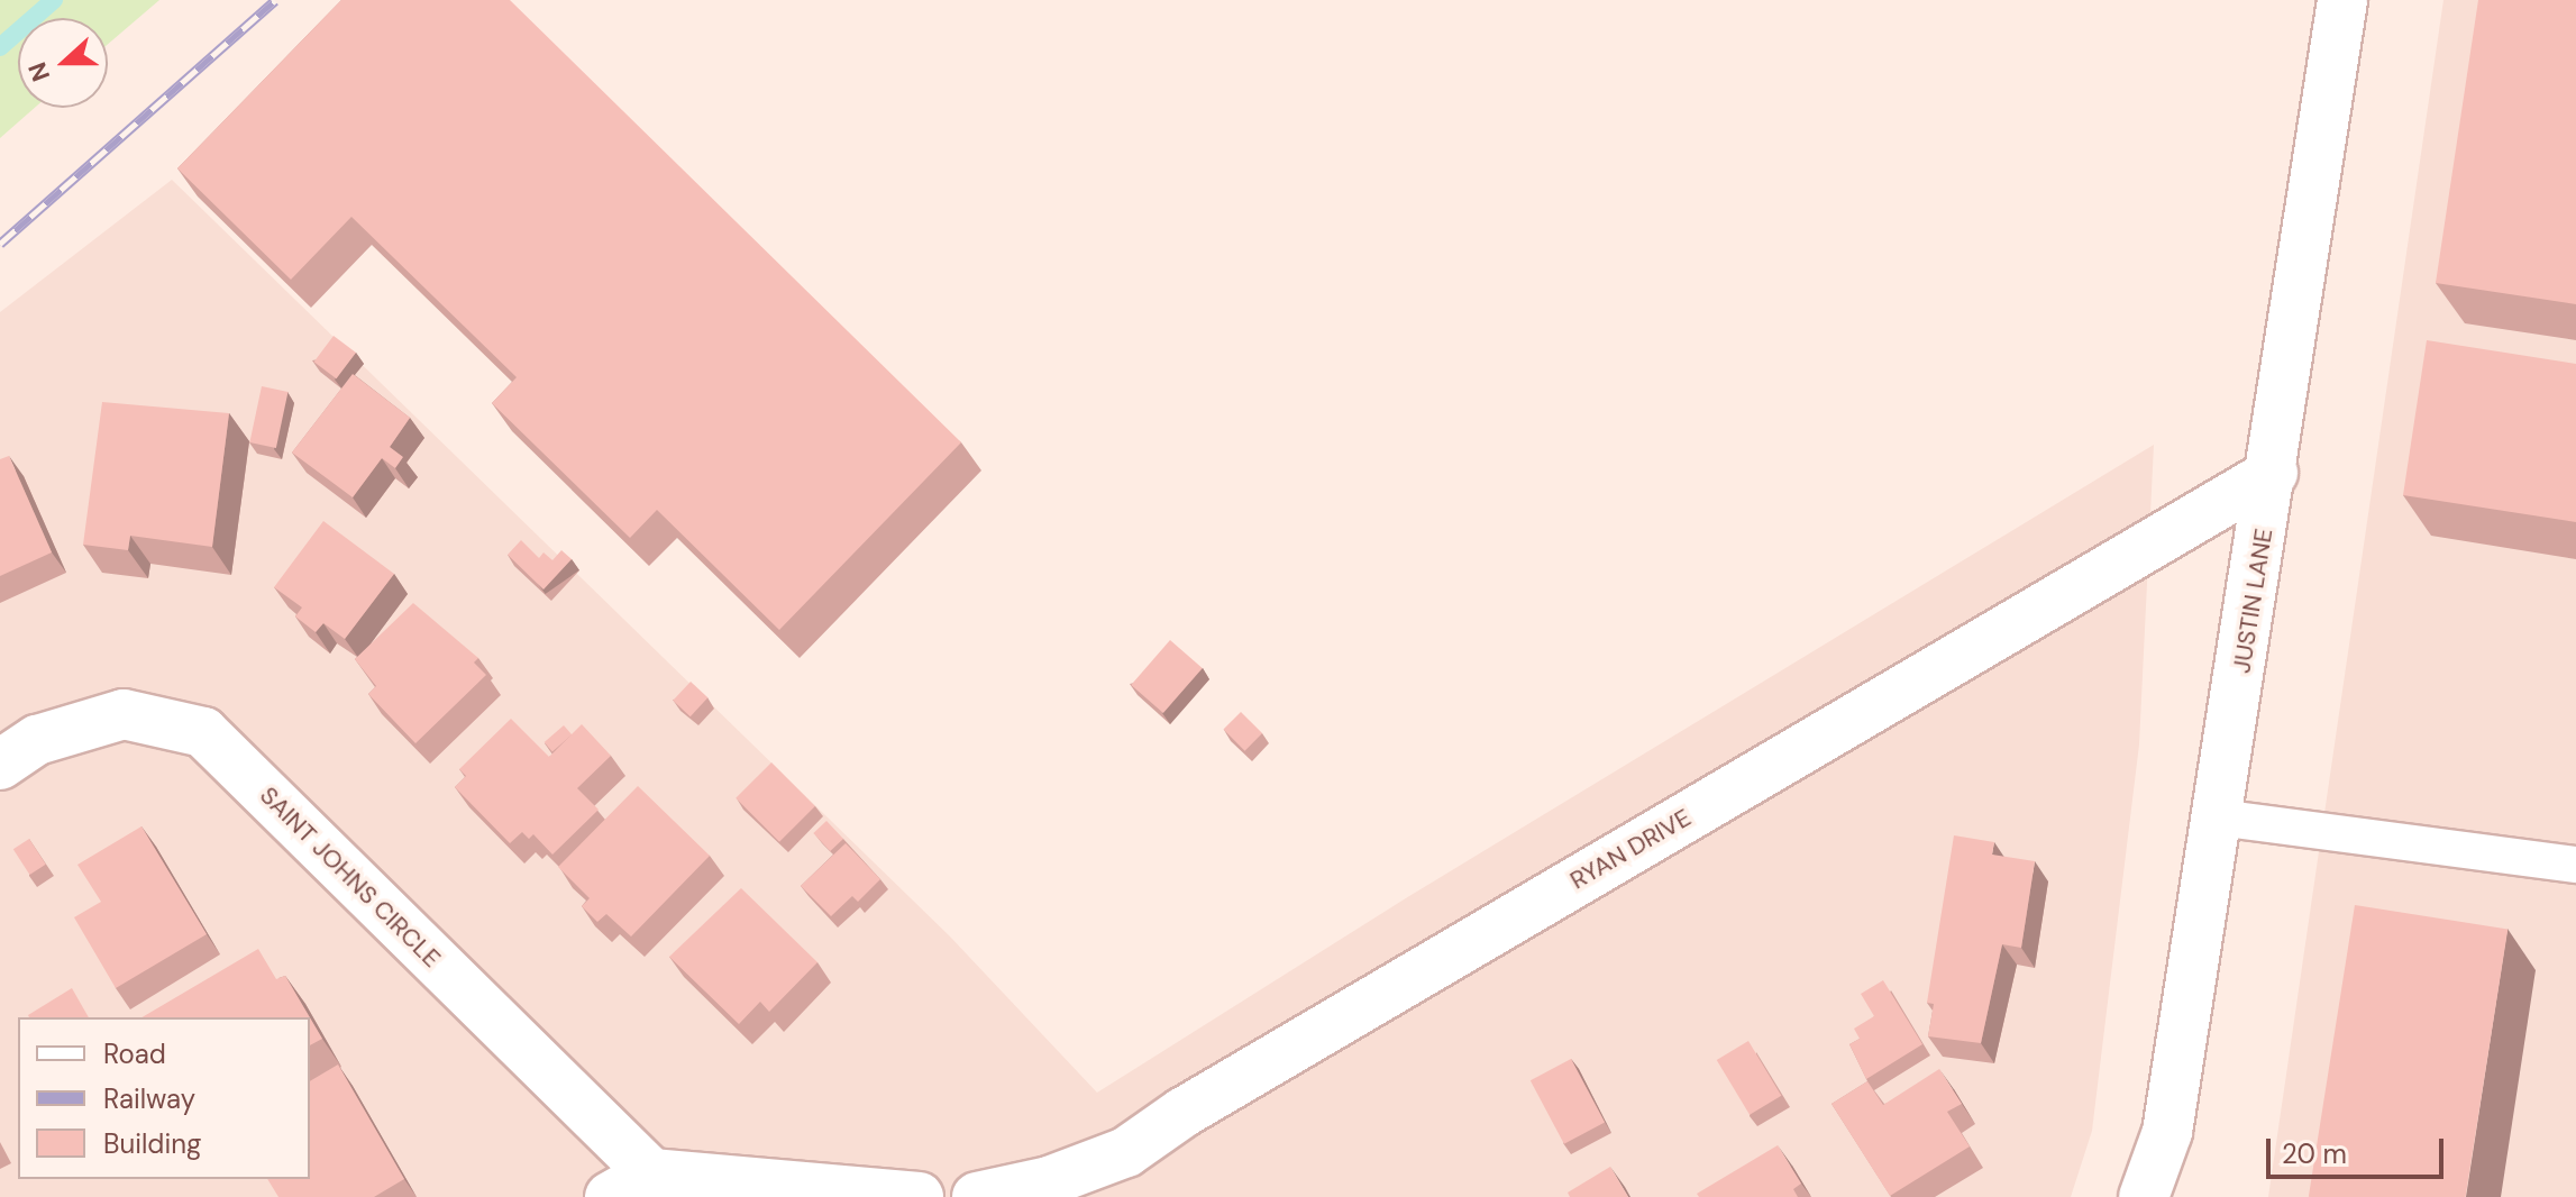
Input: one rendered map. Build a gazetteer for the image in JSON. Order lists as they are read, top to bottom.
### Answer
{
  "streets": {
    "street": ["JUSTIN LANE", "RYAN DRIVE", "SAINT JOHNS CIRCLE"]
  },
  "crossings": [
    ["JUSTIN LANE", "RYAN DRIVE"]
  ],
  "legend": ["Road", "Railway", "Building"],
  "scale_bar": "20 m",
  "north": "left"
}
